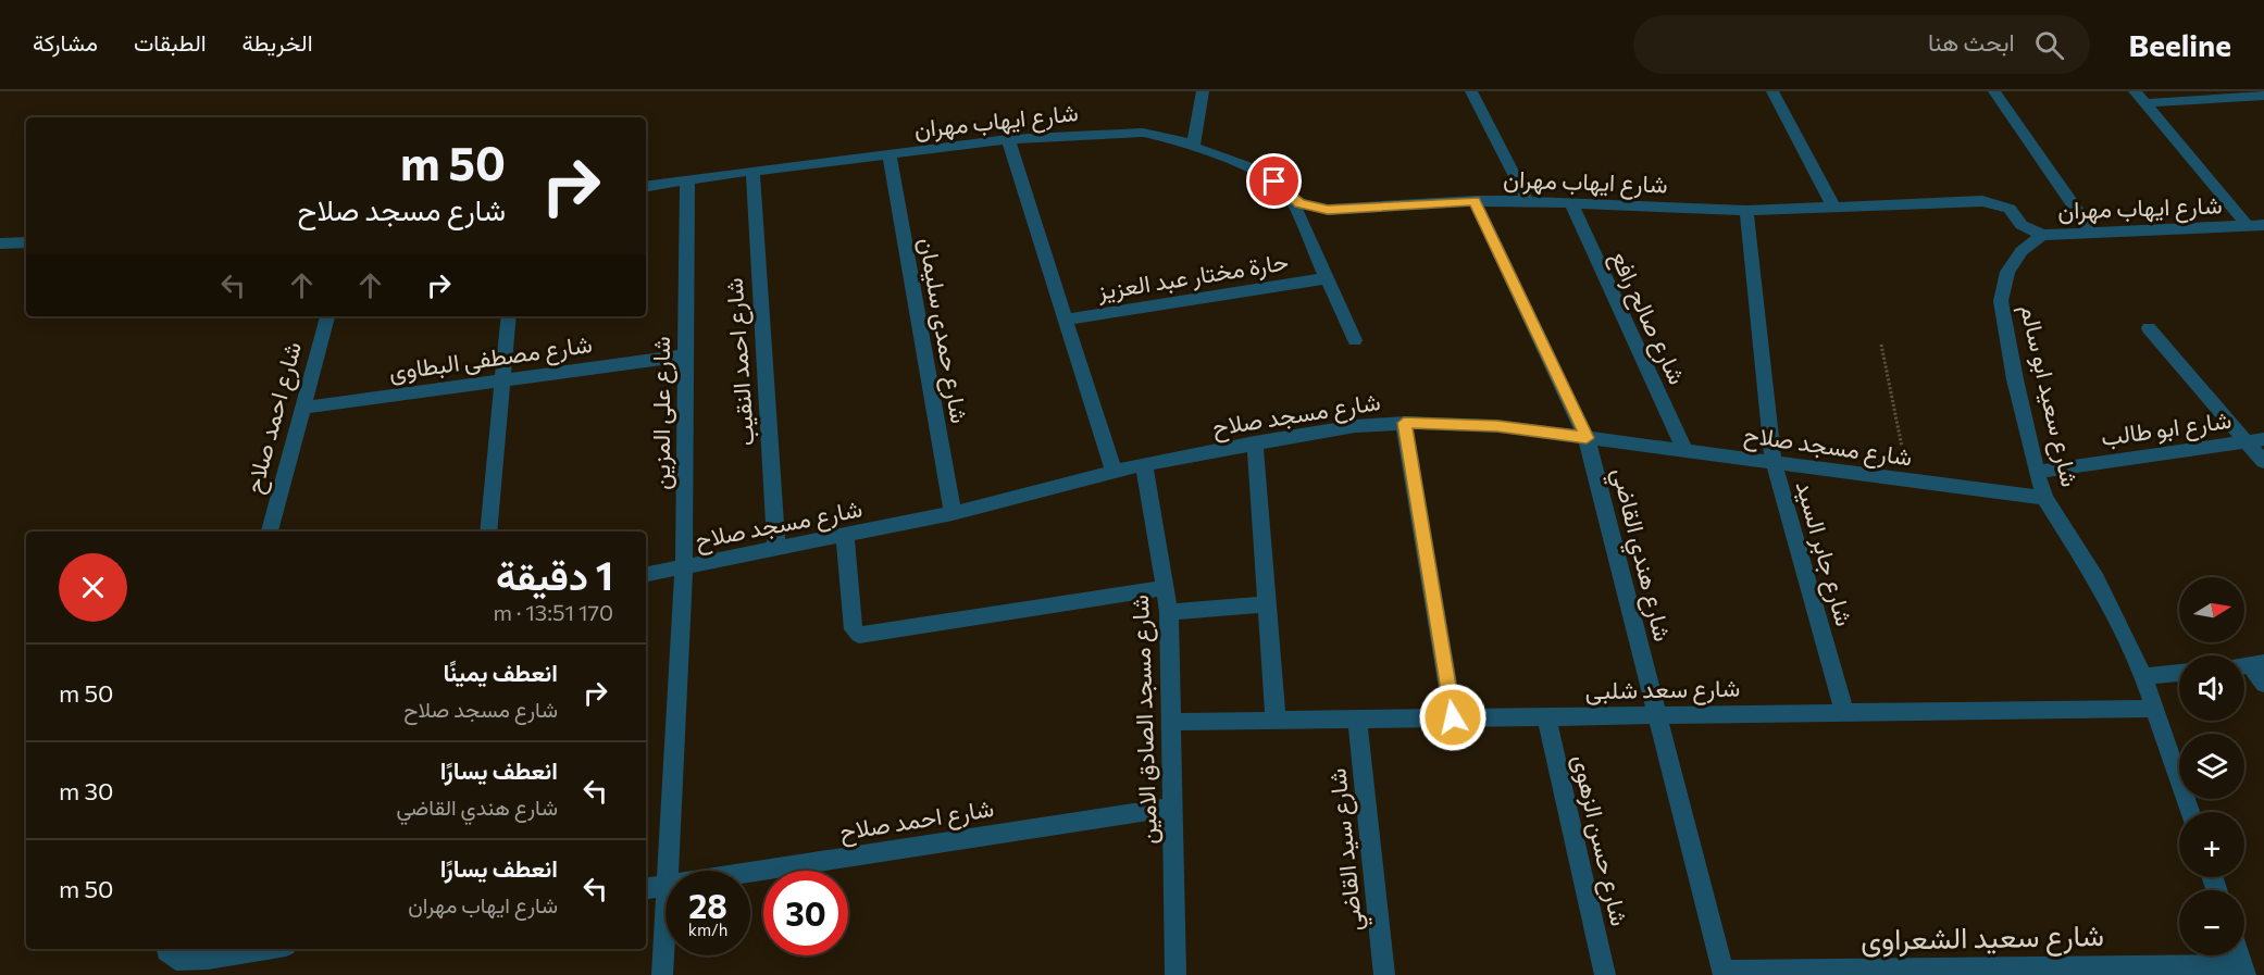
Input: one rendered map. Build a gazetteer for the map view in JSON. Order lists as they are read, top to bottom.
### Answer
{
  "streets": {
    "street": [
      "شارع ايهاب مهران",
      "حارة مختار عبد العزيز",
      "شارع صالح رافع",
      "شارع حمدى سليمان",
      "شارع مصطفى البطاوى",
      "شارع احمد النقيب",
      "شارع سعيد ابو سالم",
      "شارع على المزين",
      "شارع مسجد صلاح",
      "شارع احمد صلاح",
      "شارع ابو طالب",
      "شارع جابر السيد",
      "شارع هندي القاضي",
      "شارع سعد شلبى",
      "شارع مسجد الصادق الامين",
      "شارع حسن الزهوى",
      "شارع سيد القاضي",
      "شارع سعيد الشعراوى"
    ]
  },
  "crossings": [
    ["شارع ايهاب مهران", "شارع صالح رافع"],
    ["شارع ايهاب مهران", "شارع حمدى سليمان"],
    ["شارع ايهاب مهران", "شارع احمد النقيب"],
    ["شارع ايهاب مهران", "شارع سعيد ابو سالم"],
    ["شارع ايهاب مهران", "شارع على المزين"],
    ["شارع ايهاب مهران", "شارع جابر السيد"],
    ["شارع ايهاب مهران", "شارع هندي القاضي"],
    ["شارع صالح رافع", "شارع مسجد صلاح"],
    ["شارع حمدى سليمان", "شارع مسجد صلاح"],
    ["شارع مصطفى البطاوى", "شارع على المزين"],
    ["شارع مصطفى البطاوى", "شارع احمد صلاح"],
    ["شارع احمد النقيب", "شارع مسجد صلاح"],
    ["شارع سعيد ابو سالم", "شارع مسجد صلاح"],
    ["شارع سعيد ابو سالم", "شارع ابو طالب"],
    ["شارع سعيد ابو سالم", "شارع سعد شلبى"],
    ["شارع على المزين", "شارع مسجد صلاح"],
    ["شارع مسجد صلاح", "شارع جابر السيد"],
    ["شارع مسجد صلاح", "شارع هندي القاضي"],
    ["شارع مسجد صلاح", "شارع مسجد الصادق الامين"],
    ["شارع احمد صلاح", "شارع مسجد الصادق الامين"],
    ["شارع جابر السيد", "شارع سعد شلبى"],
    ["شارع هندي القاضي", "شارع سعد شلبى"],
    ["شارع هندي القاضي", "شارع سعيد الشعراوى"],
    ["شارع سعد شلبى", "شارع مسجد الصادق الامين"],
    ["شارع سعد شلبى", "شارع حسن الزهوى"],
    ["شارع سعد شلبى", "شارع سيد القاضي"]
  ],
  "north": "right",
  "page": {
    "header": "Beeline",
    "search": "ابحث هنا",
    "nav": ["الخريطة", "الطبقات", "مشاركة"],
    "turn": ["50 m", "شارع مسجد صلاح"],
    "heading": ["1 دقيقة", "170 m · 13:51"],
    "map_buttons": ["+", "−"],
    "list": [
      {
        "name": "انعطف يمينًا",
        "note": "شارع مسجد صلاح",
        "value": "50 m"
      },
      {
        "name": "انعطف يسارًا",
        "note": "شارع هندي القاضي",
        "value": "30 m"
      },
      {
        "name": "انعطف يسارًا",
        "note": "شارع ايهاب مهران",
        "value": "50 m"
      }
    ],
    "speed": "28 km/h",
    "limit": "30"
  }
}
